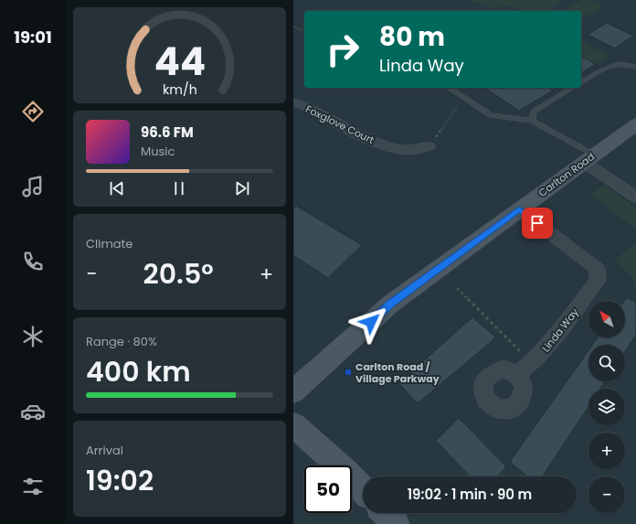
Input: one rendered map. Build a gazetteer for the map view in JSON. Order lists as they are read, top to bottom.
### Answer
{
  "streets": {
    "main road": ["Carlton Road"],
    "street": ["Foxglove Court", "Linda Way"]
  },
  "crossings": [
    ["Carlton Road", "Linda Way"]
  ],
  "places": {
    "transit": ["Carlton Road / Village Parkway"]
  },
  "north": "top left",
  "page": {
    "tabs": "19:01",
    "turn": ["80 m", "Linda Way"],
    "song": ["96.6 FM", "Music"],
    "tile": [
      "Climate",
      ["Range · 80%", "400 km"],
      ["Arrival", "19:02"]
    ],
    "heat": ["−", "20.5°", "+"],
    "map_buttons": ["+", "−"],
    "limit": "50",
    "trip": "19:02 · 1 min · 90 m",
    "gauge": ["44", "km/h"]
  }
}
